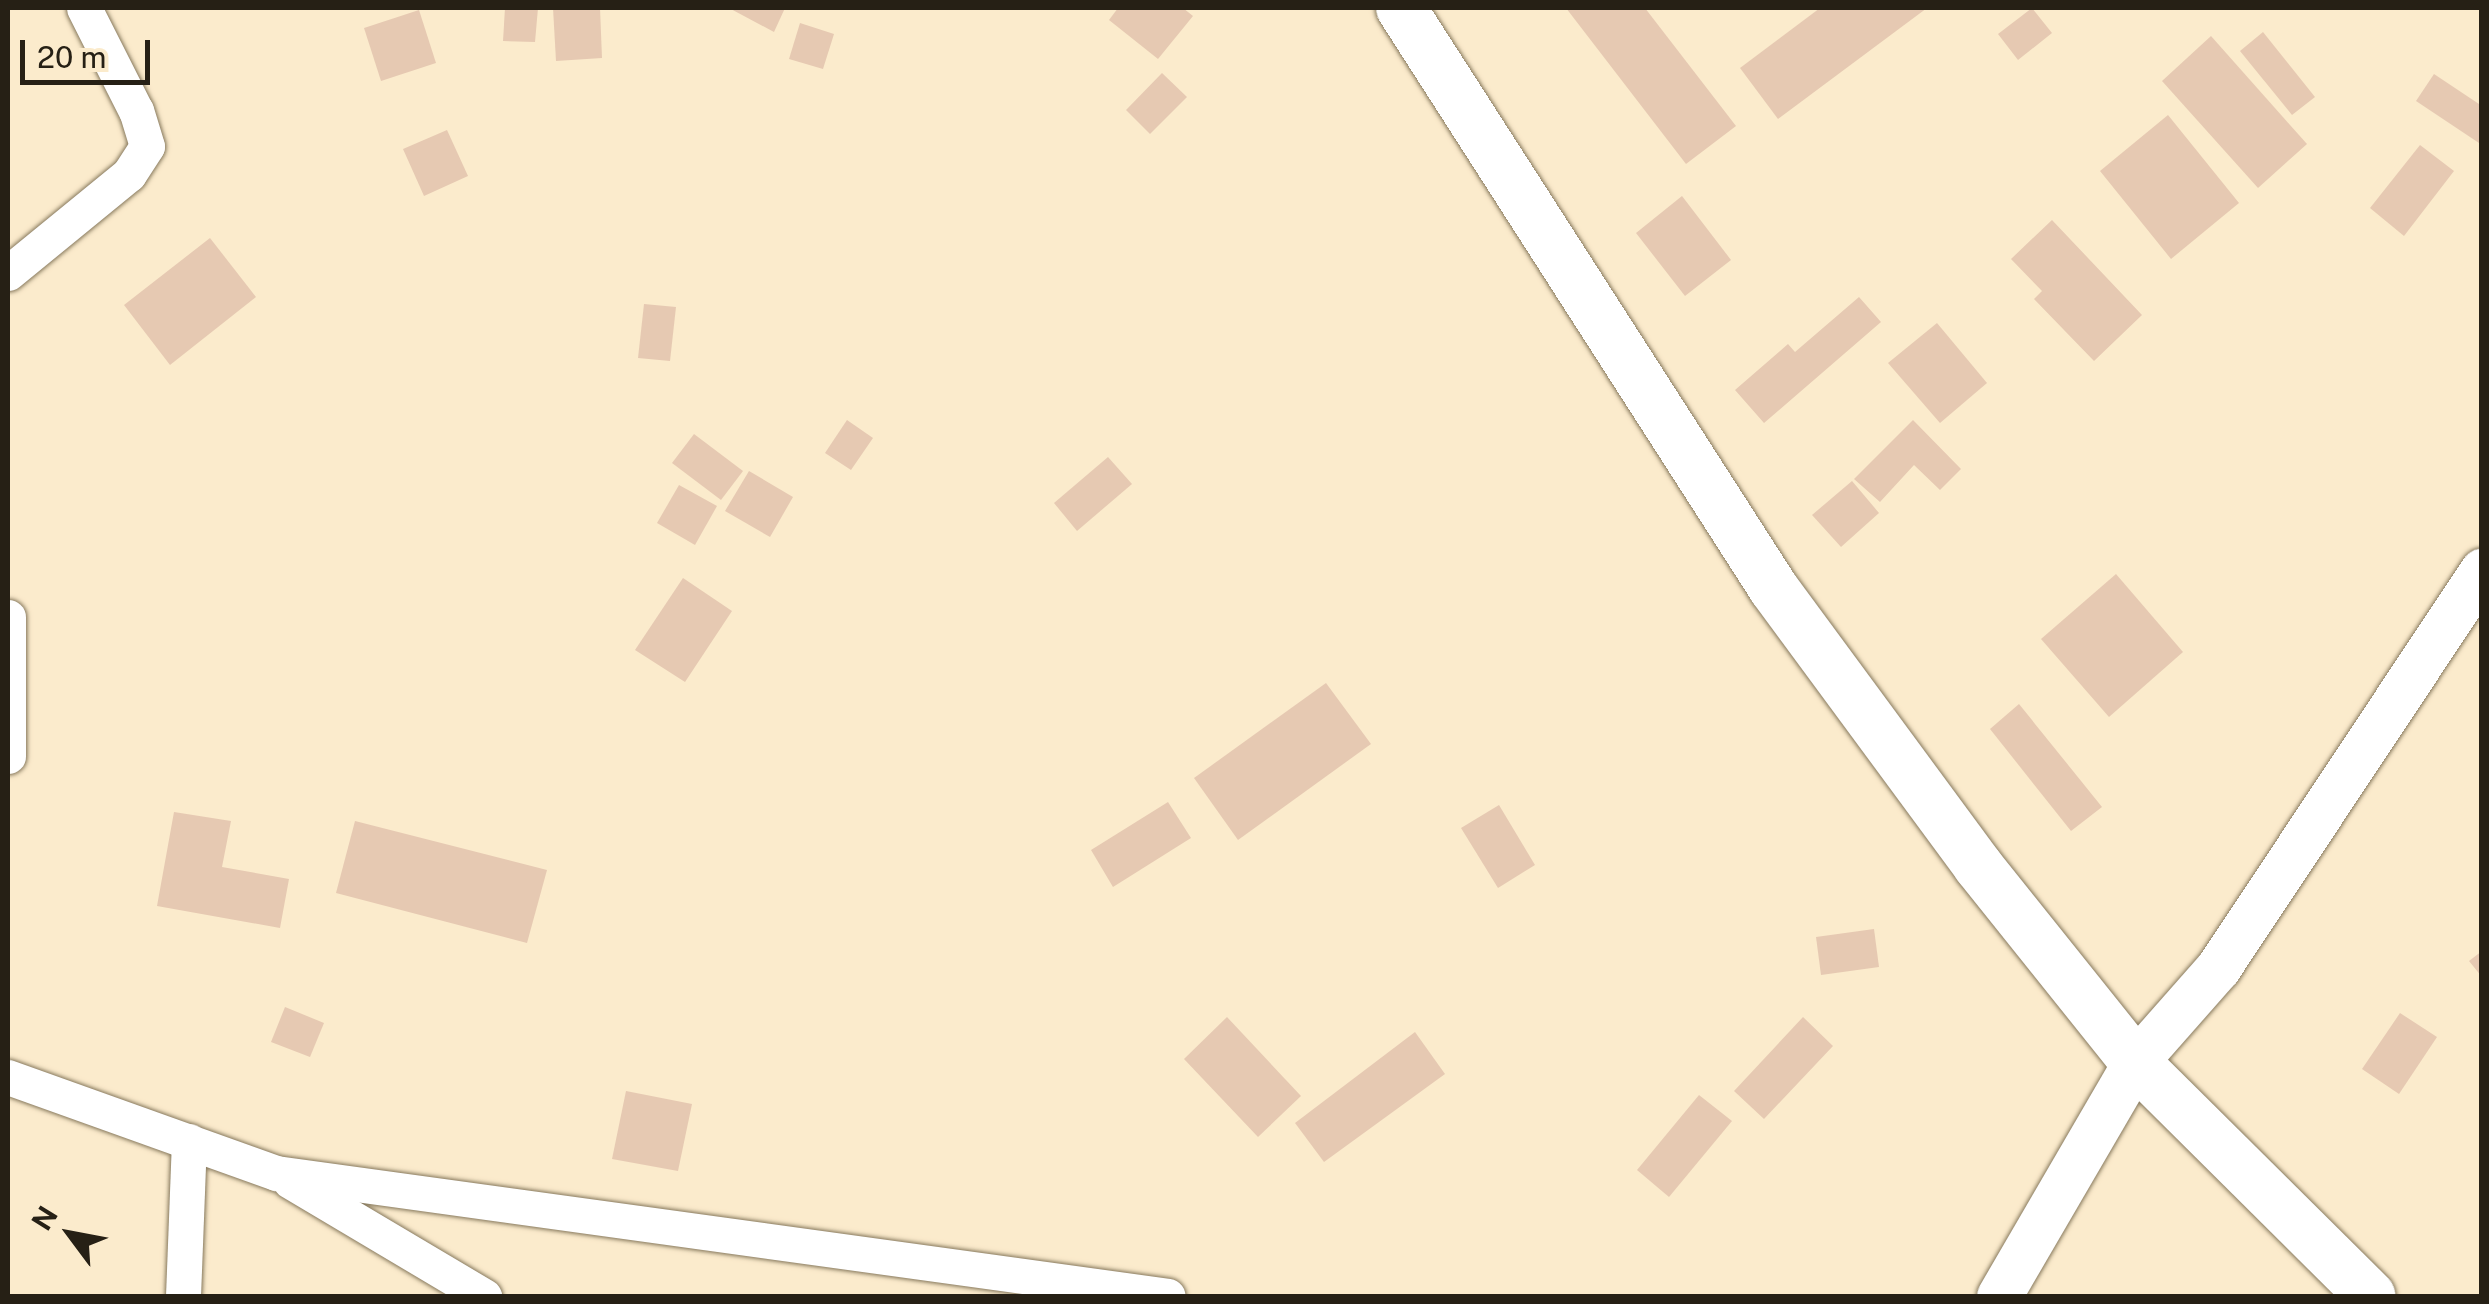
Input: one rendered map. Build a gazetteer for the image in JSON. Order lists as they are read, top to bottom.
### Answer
{
  "scale_bar": "20 m",
  "north": "top left"
}
